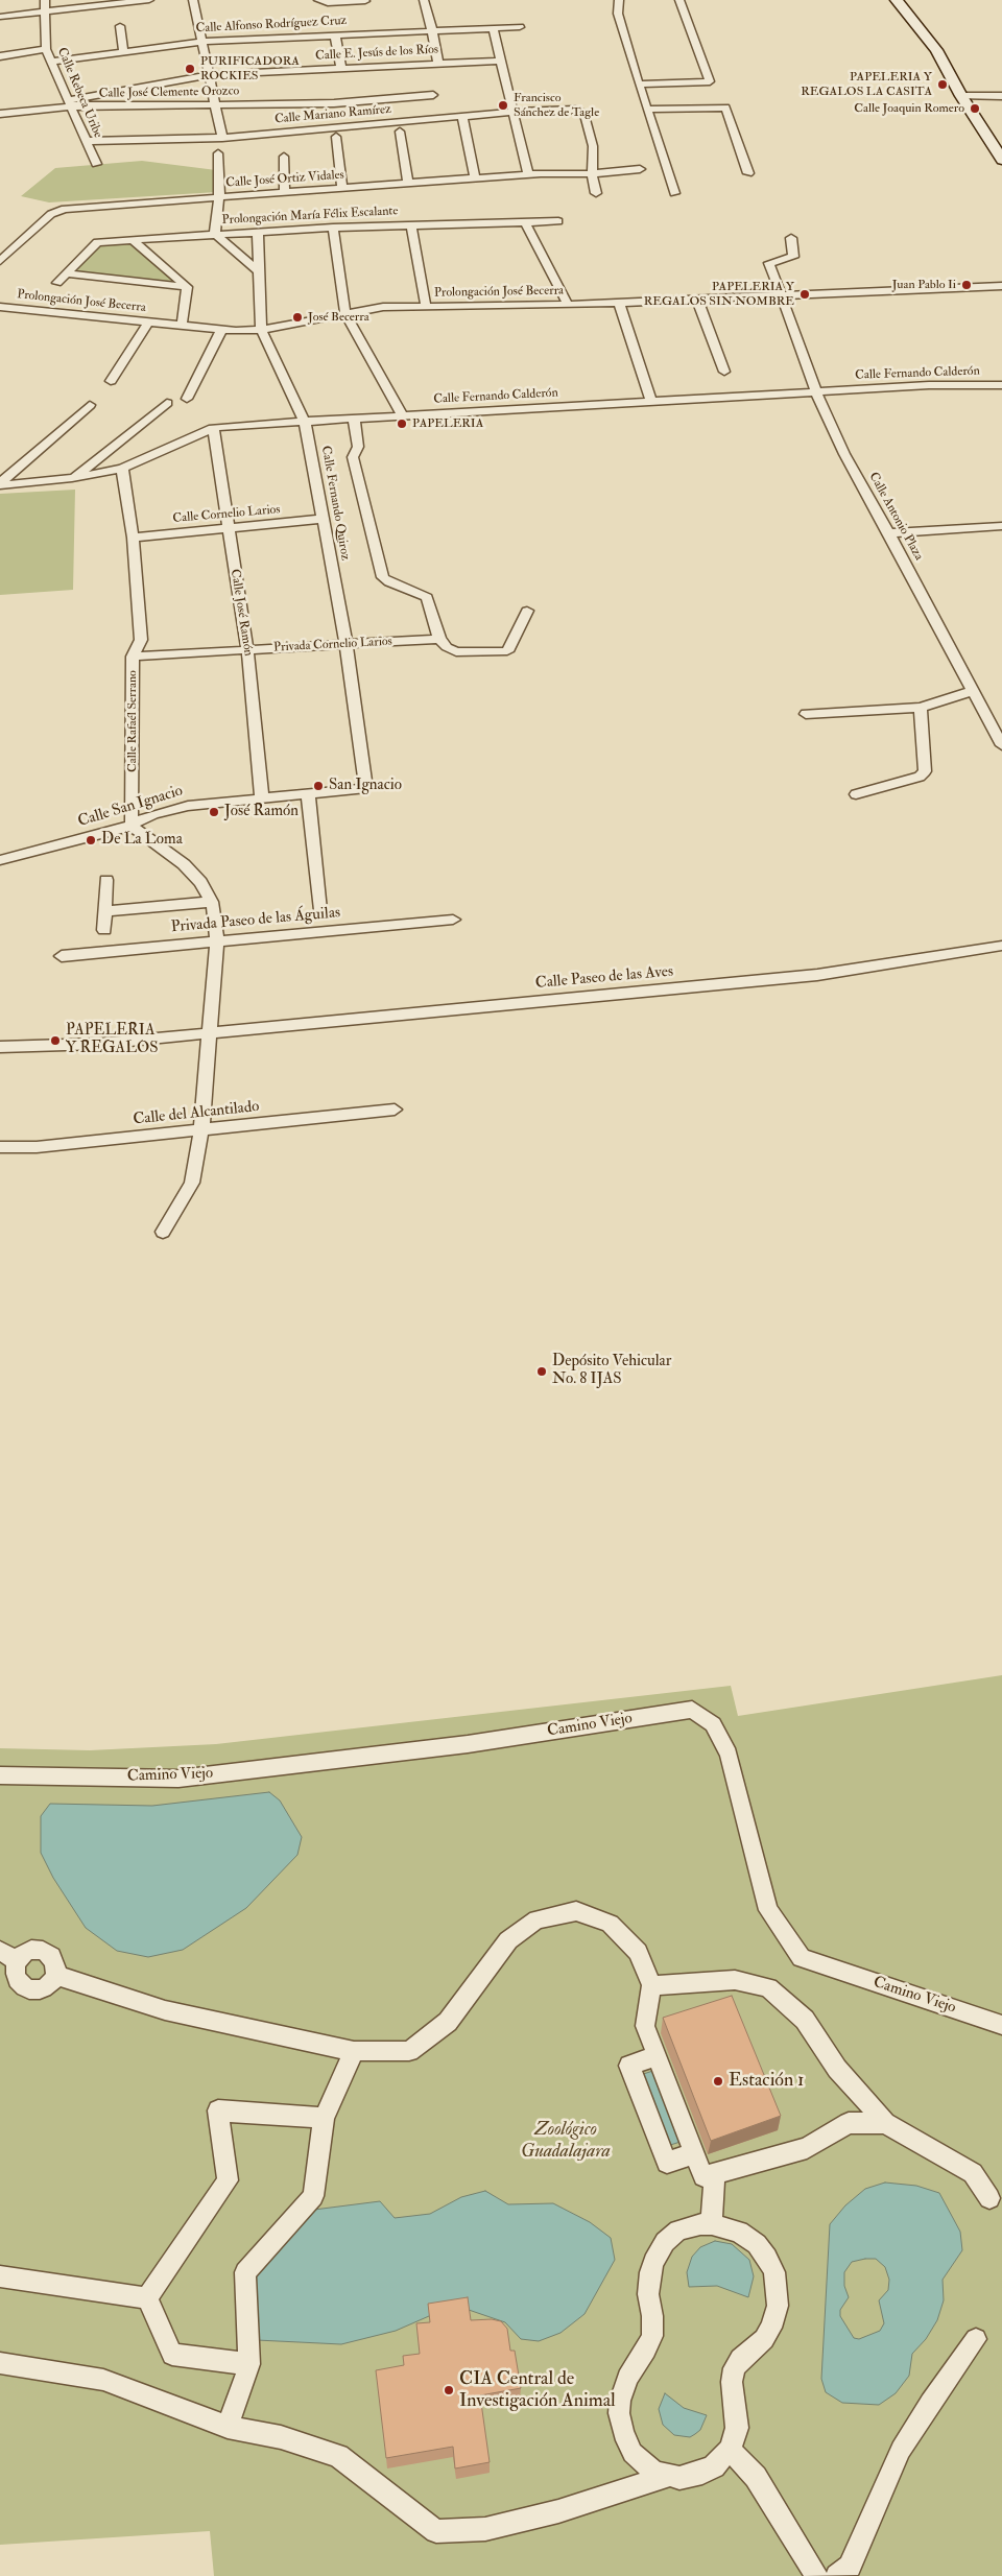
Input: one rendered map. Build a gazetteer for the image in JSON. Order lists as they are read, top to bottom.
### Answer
{
  "streets": {
    "street": [
      "Calle Alfonso Rodríguez Cruz",
      "Calle E. Jesús de los Ríos",
      "Calle Rebeca Uribe",
      "Calle José Clemente Orozco",
      "Calle Mariano Ramírez",
      "Calle José Ortiz Vidales",
      "Prolongación María Félix Escalante",
      "Prolongación José Becerra",
      "Calle Fernando Calderón",
      "Calle Fernando Quiroz",
      "Calle Cornelio Larios",
      "Calle Antonio Plaza",
      "Calle José Ramón",
      "Privada Cornelio Larios",
      "Calle Rafaél Serrano",
      "Calle San Ignacio",
      "Privada Paseo de las Águilas",
      "Calle Paseo de las Aves",
      "Calle del Alcantilado",
      "Camino Viejo"
    ]
  },
  "crossings": [
    ["Calle Alfonso Rodríguez Cruz", "Calle Rebeca Uribe"],
    ["Calle E. Jesús de los Ríos", "Calle Rebeca Uribe"],
    ["Calle E. Jesús de los Ríos", "Calle José Clemente Orozco"],
    ["Calle Rebeca Uribe", "Calle José Clemente Orozco"],
    ["Calle Rebeca Uribe", "Calle Mariano Ramírez"],
    ["Calle Mariano Ramírez", "Calle José Ortiz Vidales"],
    ["Prolongación María Félix Escalante", "Calle Fernando Quiroz"],
    ["Prolongación José Becerra", "Calle Fernando Quiroz"],
    ["Prolongación José Becerra", "Calle Antonio Plaza"],
    ["Calle Fernando Calderón", "Calle Fernando Quiroz"],
    ["Calle Fernando Calderón", "Calle Antonio Plaza"],
    ["Calle Fernando Calderón", "Calle José Ramón"],
    ["Calle Fernando Calderón", "Calle Rafaél Serrano"],
    ["Calle Fernando Quiroz", "Calle Cornelio Larios"],
    ["Calle Fernando Quiroz", "Privada Cornelio Larios"],
    ["Calle Fernando Quiroz", "Calle San Ignacio"],
    ["Calle Cornelio Larios", "Calle José Ramón"],
    ["Calle Cornelio Larios", "Calle Rafaél Serrano"],
    ["Calle José Ramón", "Privada Cornelio Larios"],
    ["Calle José Ramón", "Calle San Ignacio"],
    ["Privada Cornelio Larios", "Calle Rafaél Serrano"],
    ["Calle Rafaél Serrano", "Calle San Ignacio"]
  ],
  "parks": ["Zoológico Guadalajara"],
  "places": [
    "PURIFICADORA ROCKIES",
    "PAPELERIA Y REGALOS LA CASITA",
    "Francisco Sánchez de Tagle",
    "Calle Joaquin Romero",
    "Juan Pablo Ii",
    "PAPELERIA Y REGALOS SIN NOMBRE",
    "José Becerra",
    "PAPELERIA",
    "San Ignacio",
    "José Ramón",
    "De La Loma",
    "PAPELERIA Y REGALOS",
    "Depósito Vehicular No. 8 IJAS",
    "Estación 1",
    "CIA Central de Investigación Animal"
  ]
}
